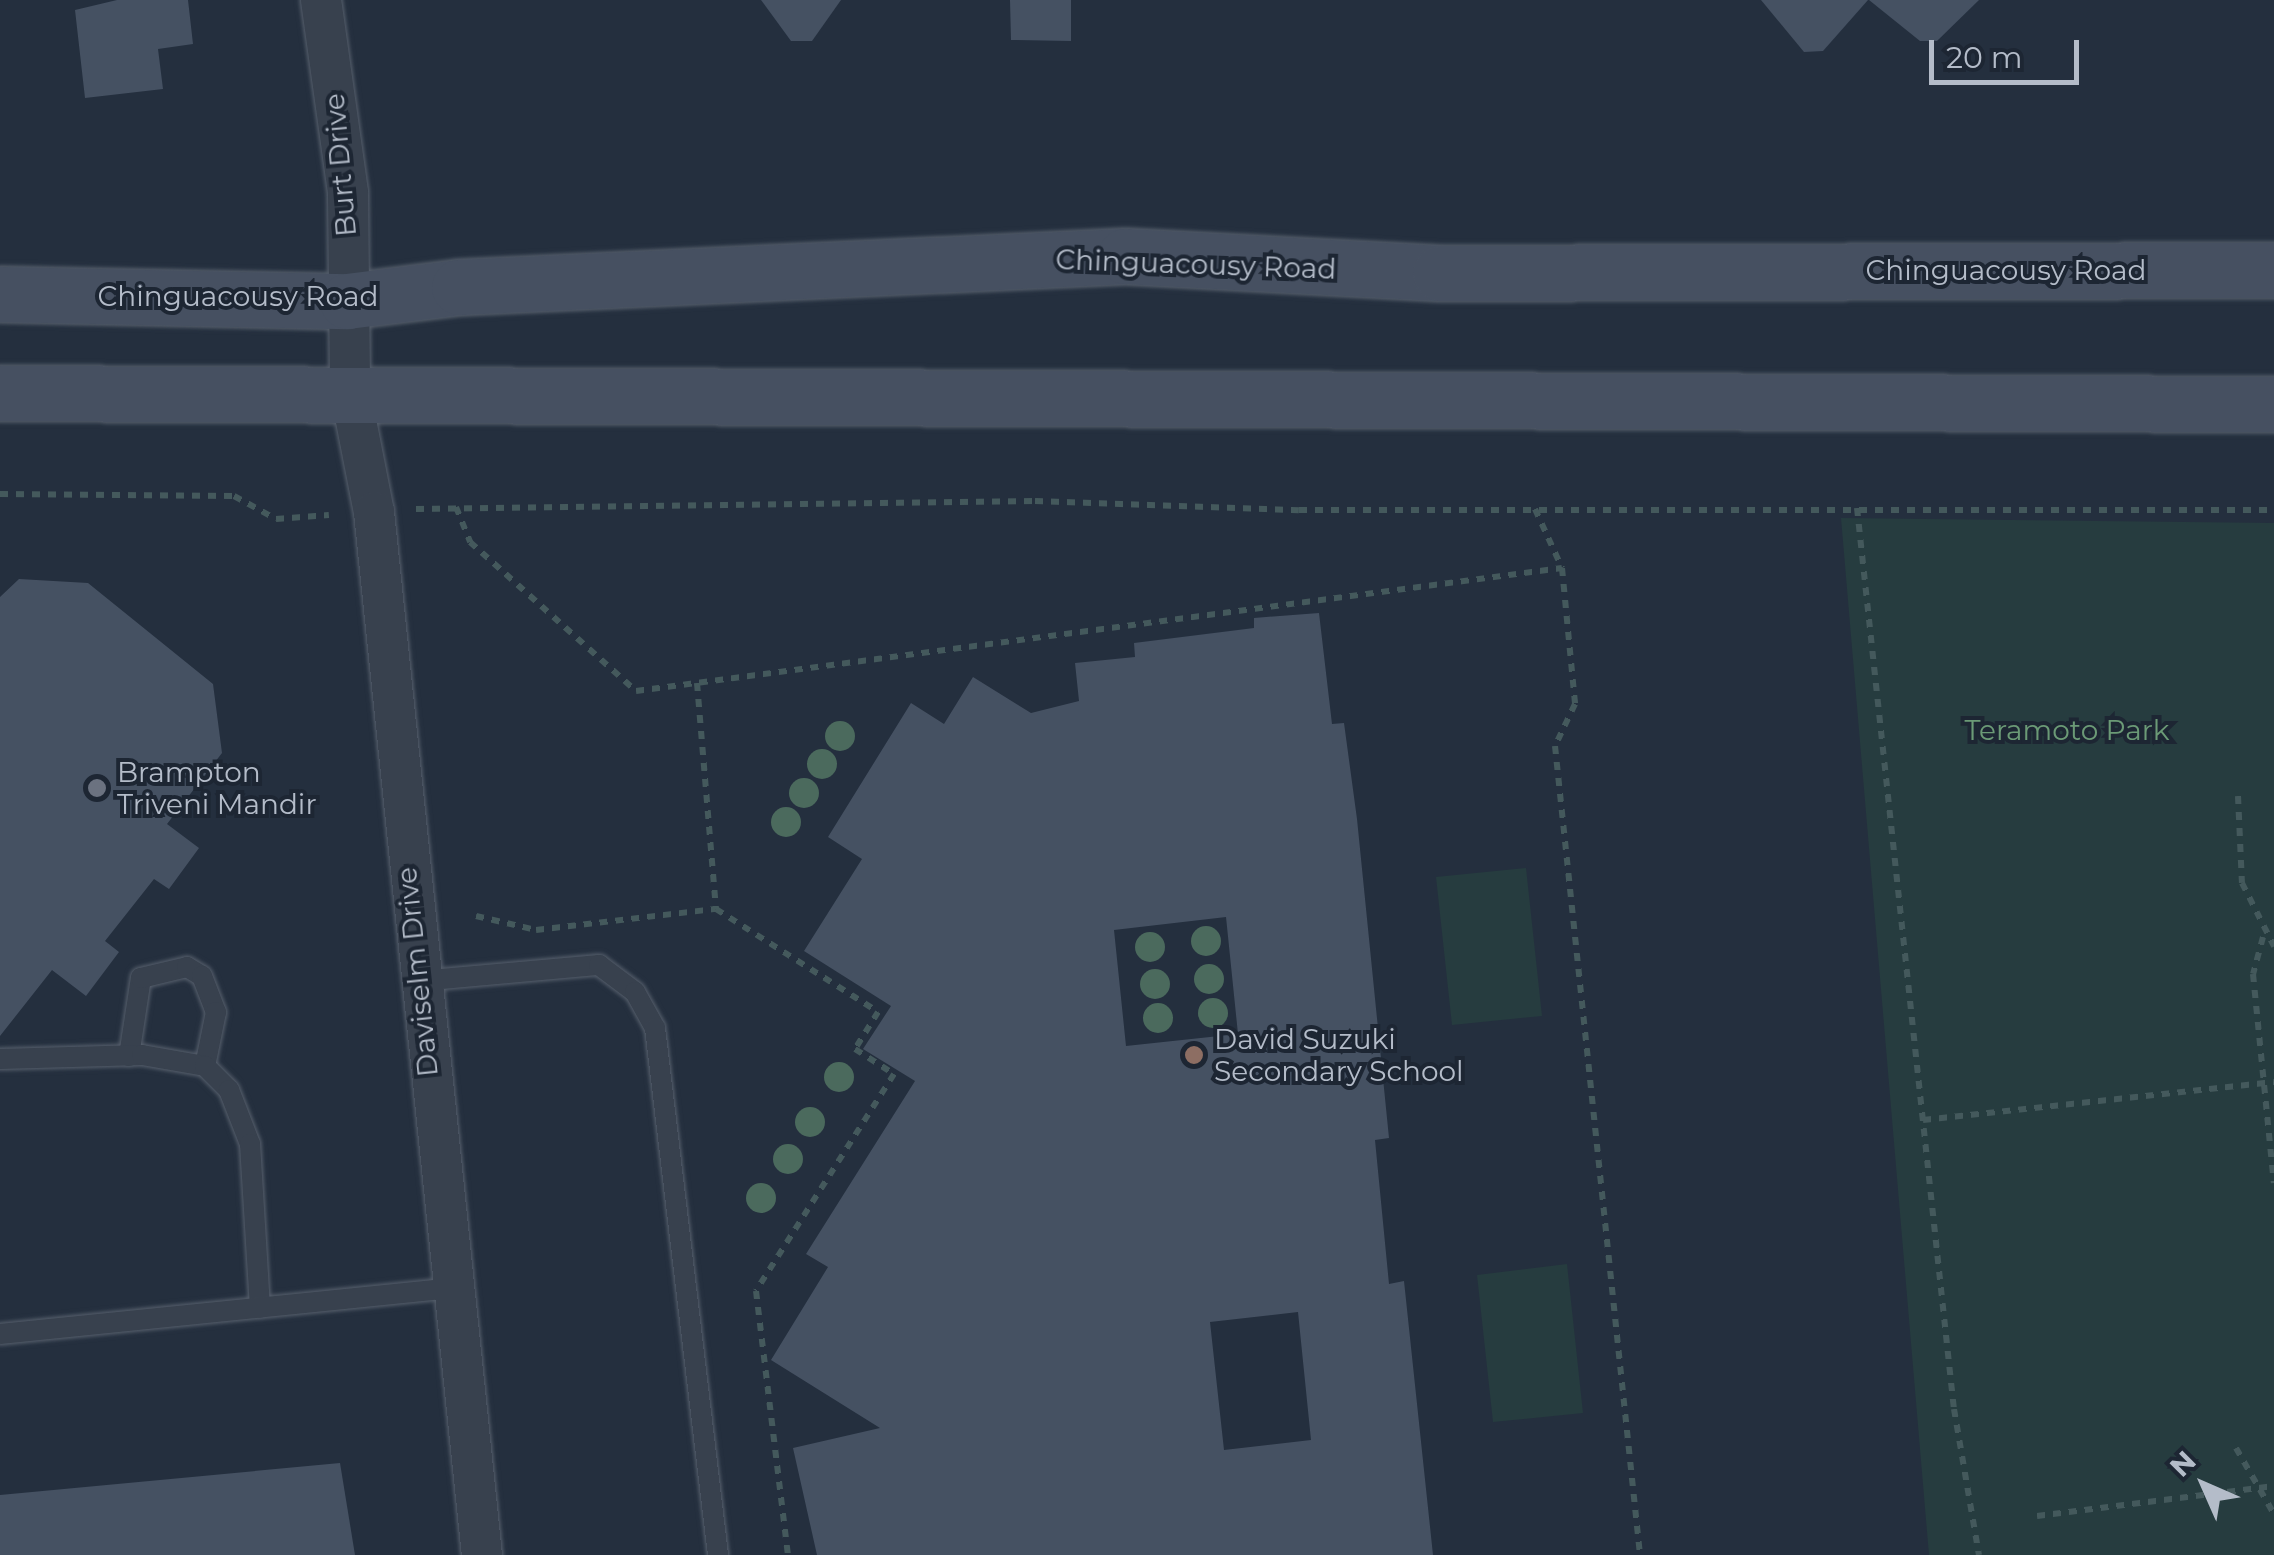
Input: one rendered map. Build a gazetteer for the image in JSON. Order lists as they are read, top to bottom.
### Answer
{
  "streets": {
    "main road": ["Chinguacousy Road"],
    "street": ["Burt Drive", "Daviselm Drive"]
  },
  "crossings": [
    ["Burt Drive", "Chinguacousy Road"],
    ["Burt Drive", "Daviselm Drive"]
  ],
  "parks": ["Teramoto Park"],
  "places": ["Brampton Triveni Mandir", "David Suzuki Secondary School"],
  "scale_bar": "20 m",
  "north": "top left"
}
